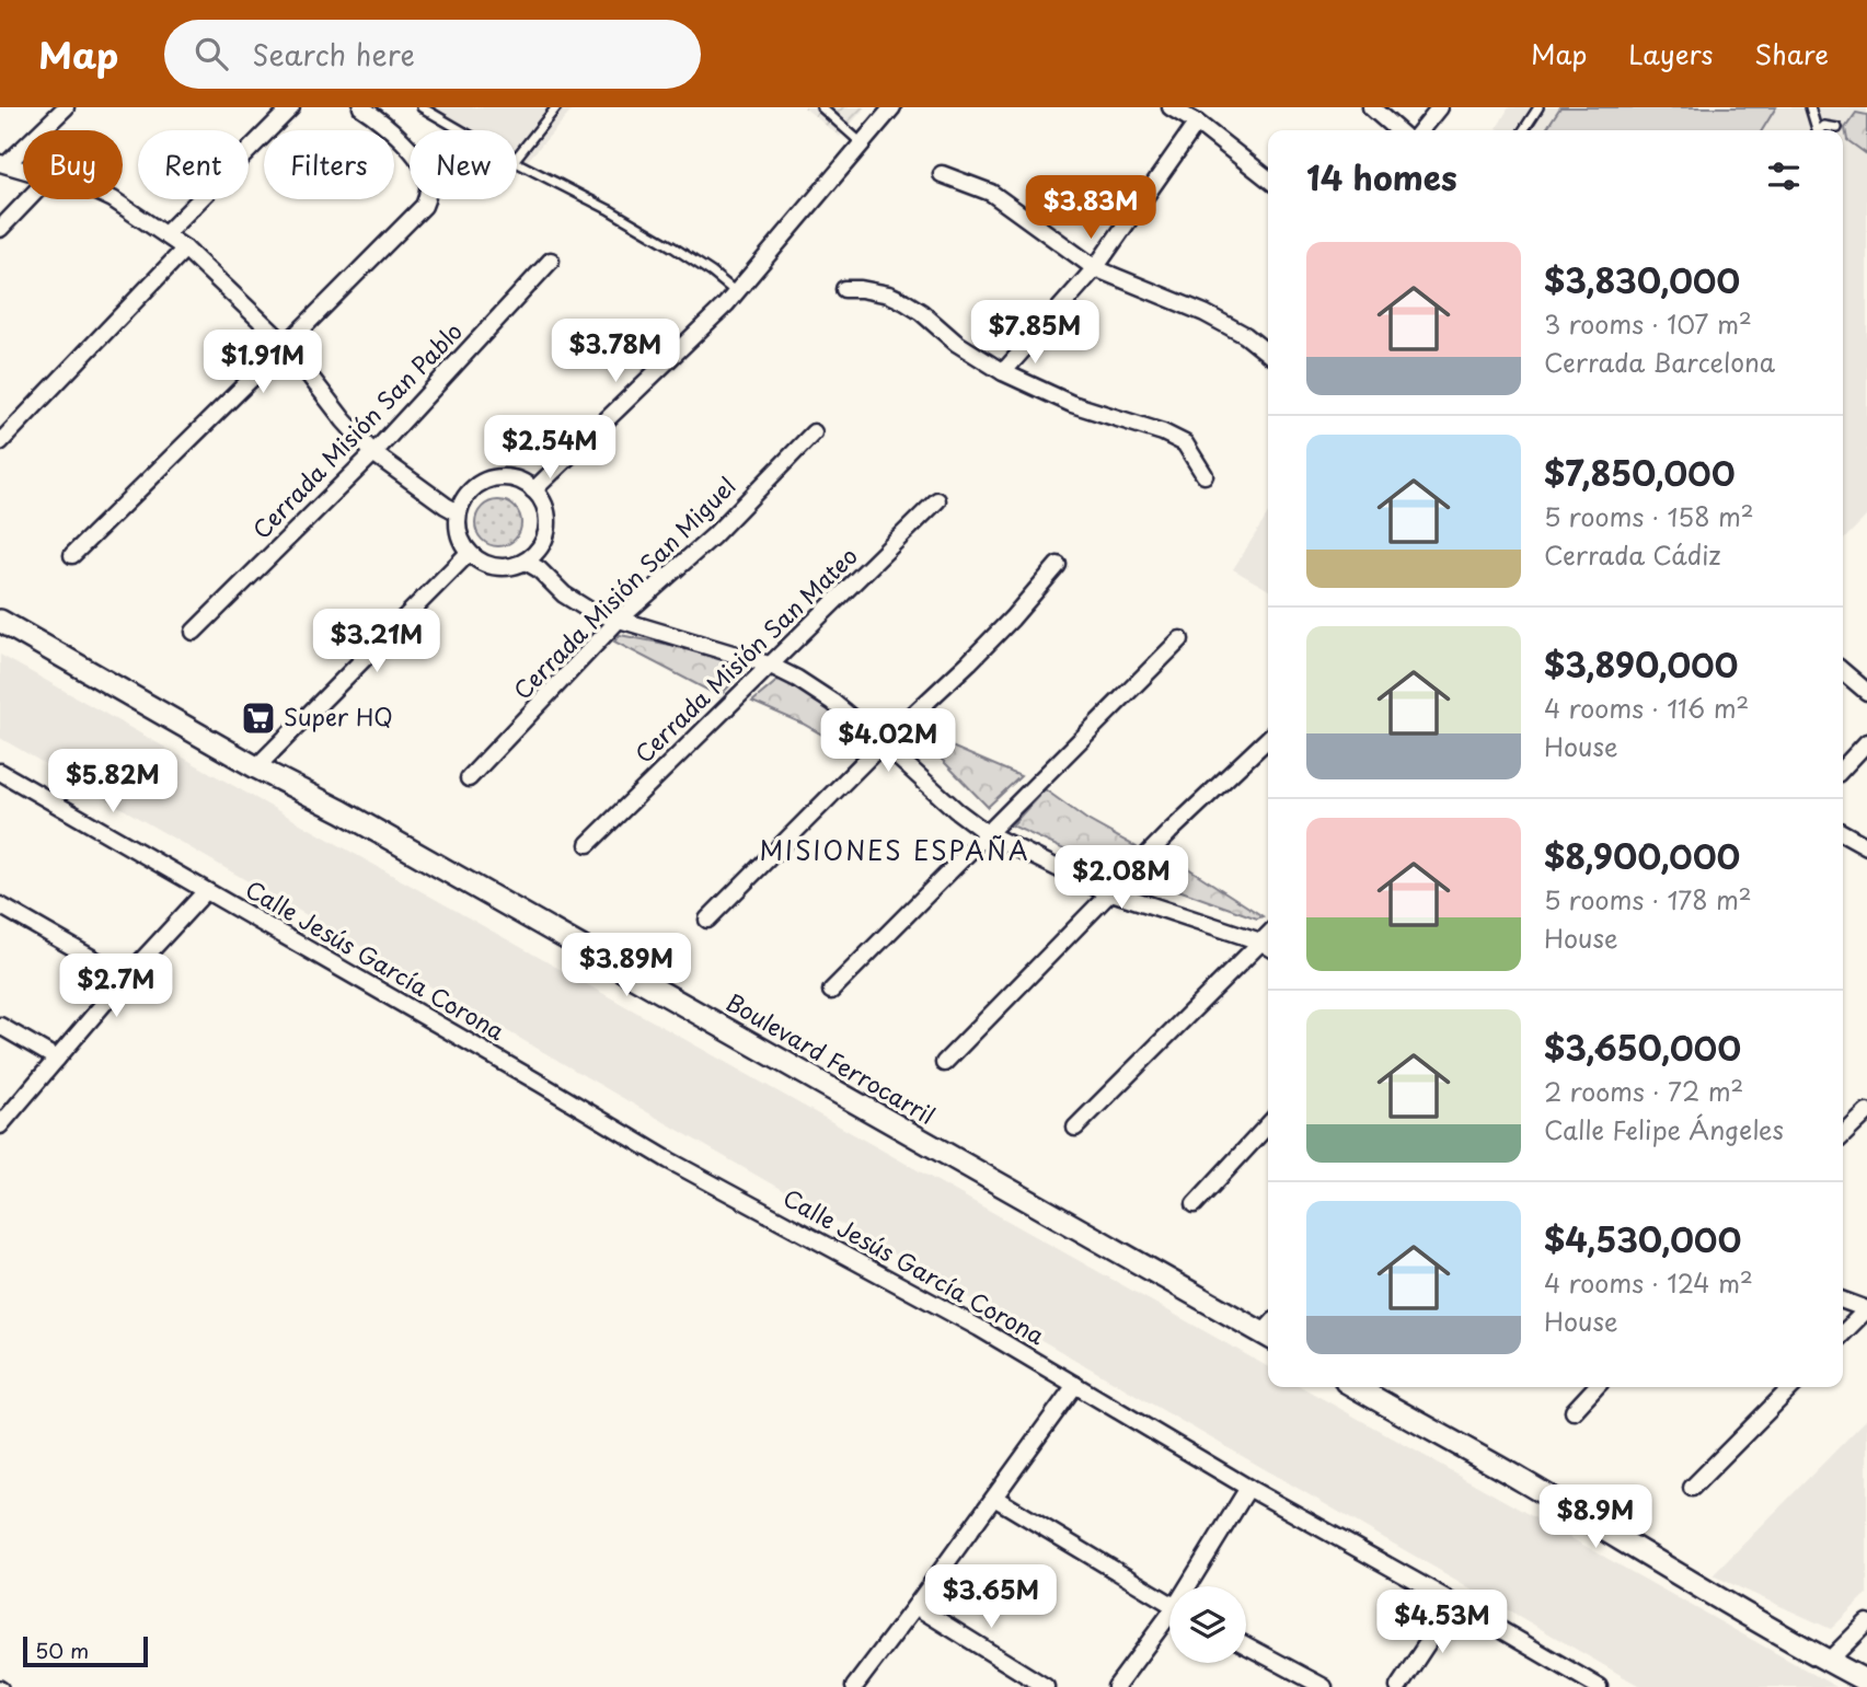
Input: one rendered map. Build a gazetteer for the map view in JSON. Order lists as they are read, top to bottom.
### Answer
{
  "streets": {
    "main road": ["Boulevard Ferrocarril"],
    "street": [
      "Cerrada Misión San Pablo",
      "Cerrada Misión San Miguel",
      "Cerrada Misión San Mateo",
      "Calle Jesús García Corona"
    ]
  },
  "districts": ["MISIONES ESPAÑA"],
  "places": {
    "supermarket": ["Super HQ"]
  },
  "scale_bar": "50 m",
  "page": {
    "header": "Map",
    "search": "Search here",
    "nav": ["Map", "Layers", "Share"],
    "chip": [
      "Buy",
      "Rent",
      "Filters",
      "New"
    ],
    "heading": "14 homes",
    "price": [
      "$3.83M",
      "$7.85M",
      "$3.78M",
      "$1.91M",
      "$2.54M",
      "$3.21M",
      "$4.02M",
      "$5.82M",
      "$2.08M",
      "$3.89M",
      "$2.7M",
      "$8.9M",
      "$3.65M",
      "$4.53M"
    ],
    "list": [
      {
        "name": "$3,830,000",
        "note": "3 rooms · 107 m² · Cerrada Barcelona"
      },
      {
        "name": "$7,850,000",
        "note": "5 rooms · 158 m² · Cerrada Cádiz"
      },
      {
        "name": "$3,890,000",
        "note": "4 rooms · 116 m² · House"
      },
      {
        "name": "$8,900,000",
        "note": "5 rooms · 178 m² · House"
      },
      {
        "name": "$3,650,000",
        "note": "2 rooms · 72 m² · Calle Felipe Ángeles"
      },
      {
        "name": "$4,530,000",
        "note": "4 rooms · 124 m² · House"
      }
    ],
    "scale": "50 m"
  }
}
